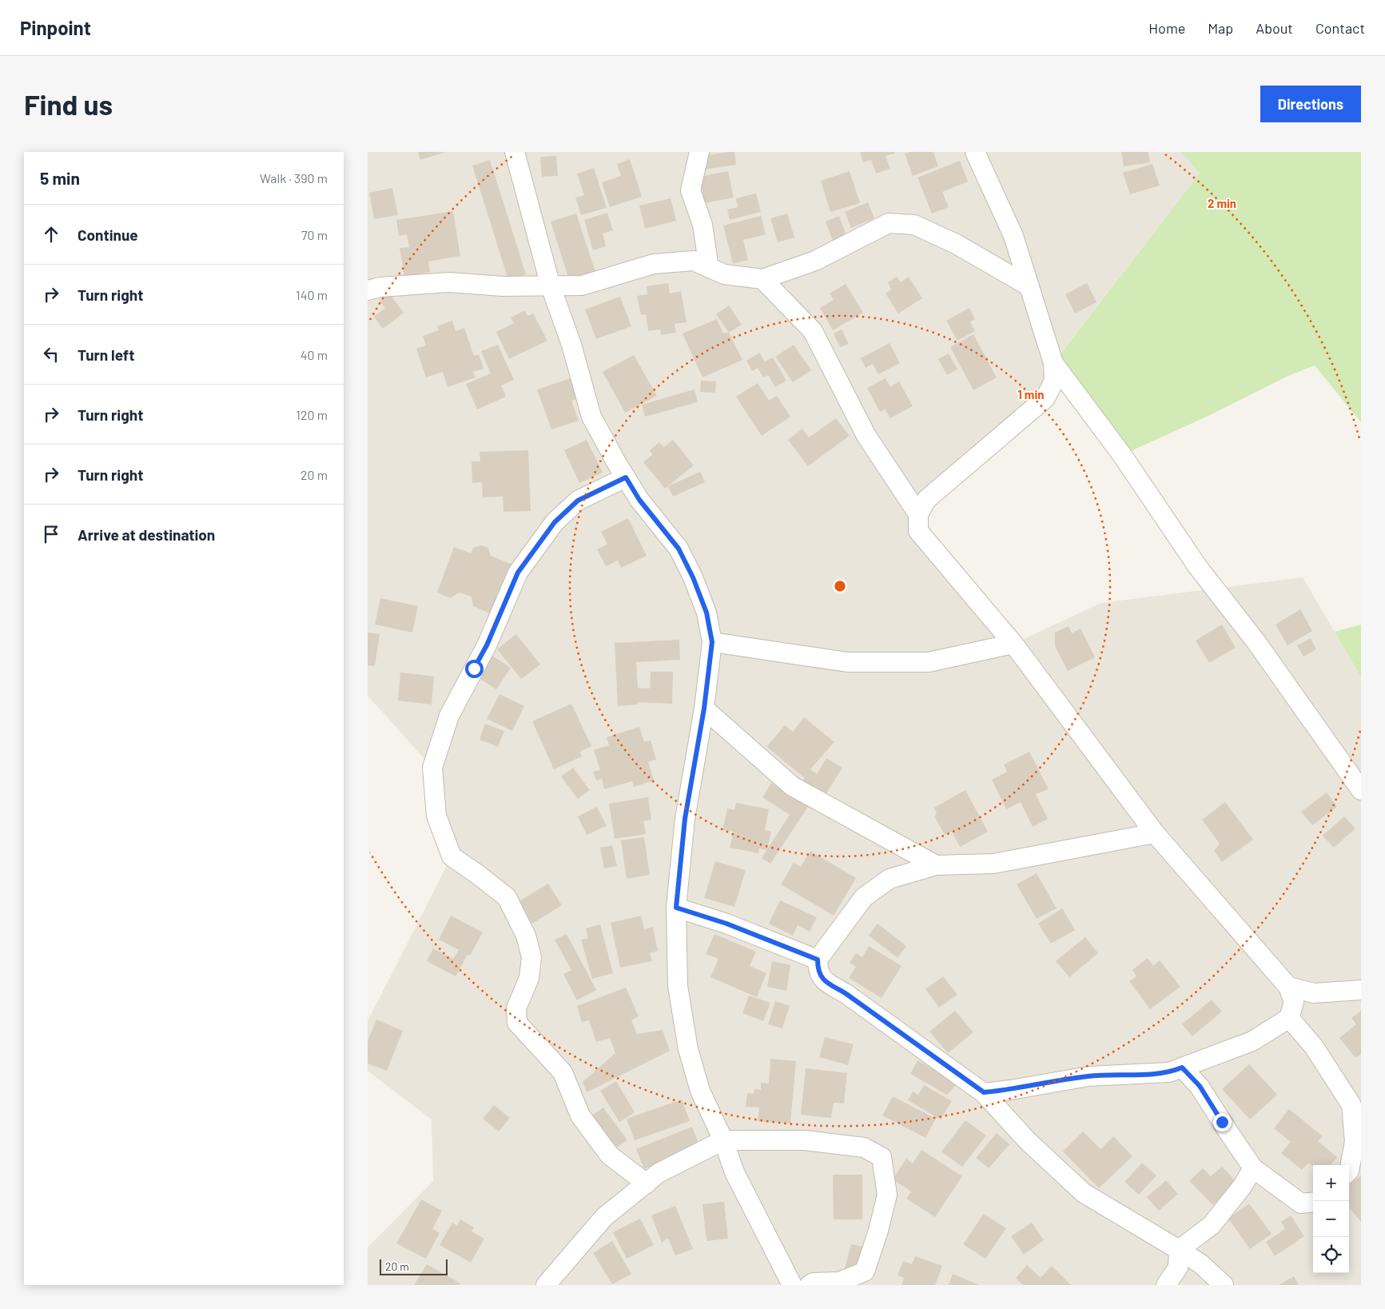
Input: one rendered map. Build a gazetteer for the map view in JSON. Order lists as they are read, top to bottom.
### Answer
{
  "scale_bar": "20 m",
  "page": {
    "header": "Pinpoint",
    "nav": [
      "Home",
      "Map",
      "About",
      "Contact"
    ],
    "buttons": "Directions",
    "title": "Find us",
    "heading": ["5 min", "Walk · 390 m"],
    "list": [
      ["Continue", "70 m"],
      ["Turn right", "140 m"],
      ["Turn left", "40 m"],
      ["Turn right", "120 m"],
      ["Turn right", "20 m"],
      "Arrive at destination"
    ],
    "map_buttons": ["+", "−"],
    "scale": "20 m"
  },
  "rings": ["2 min", "1 min"]
}
